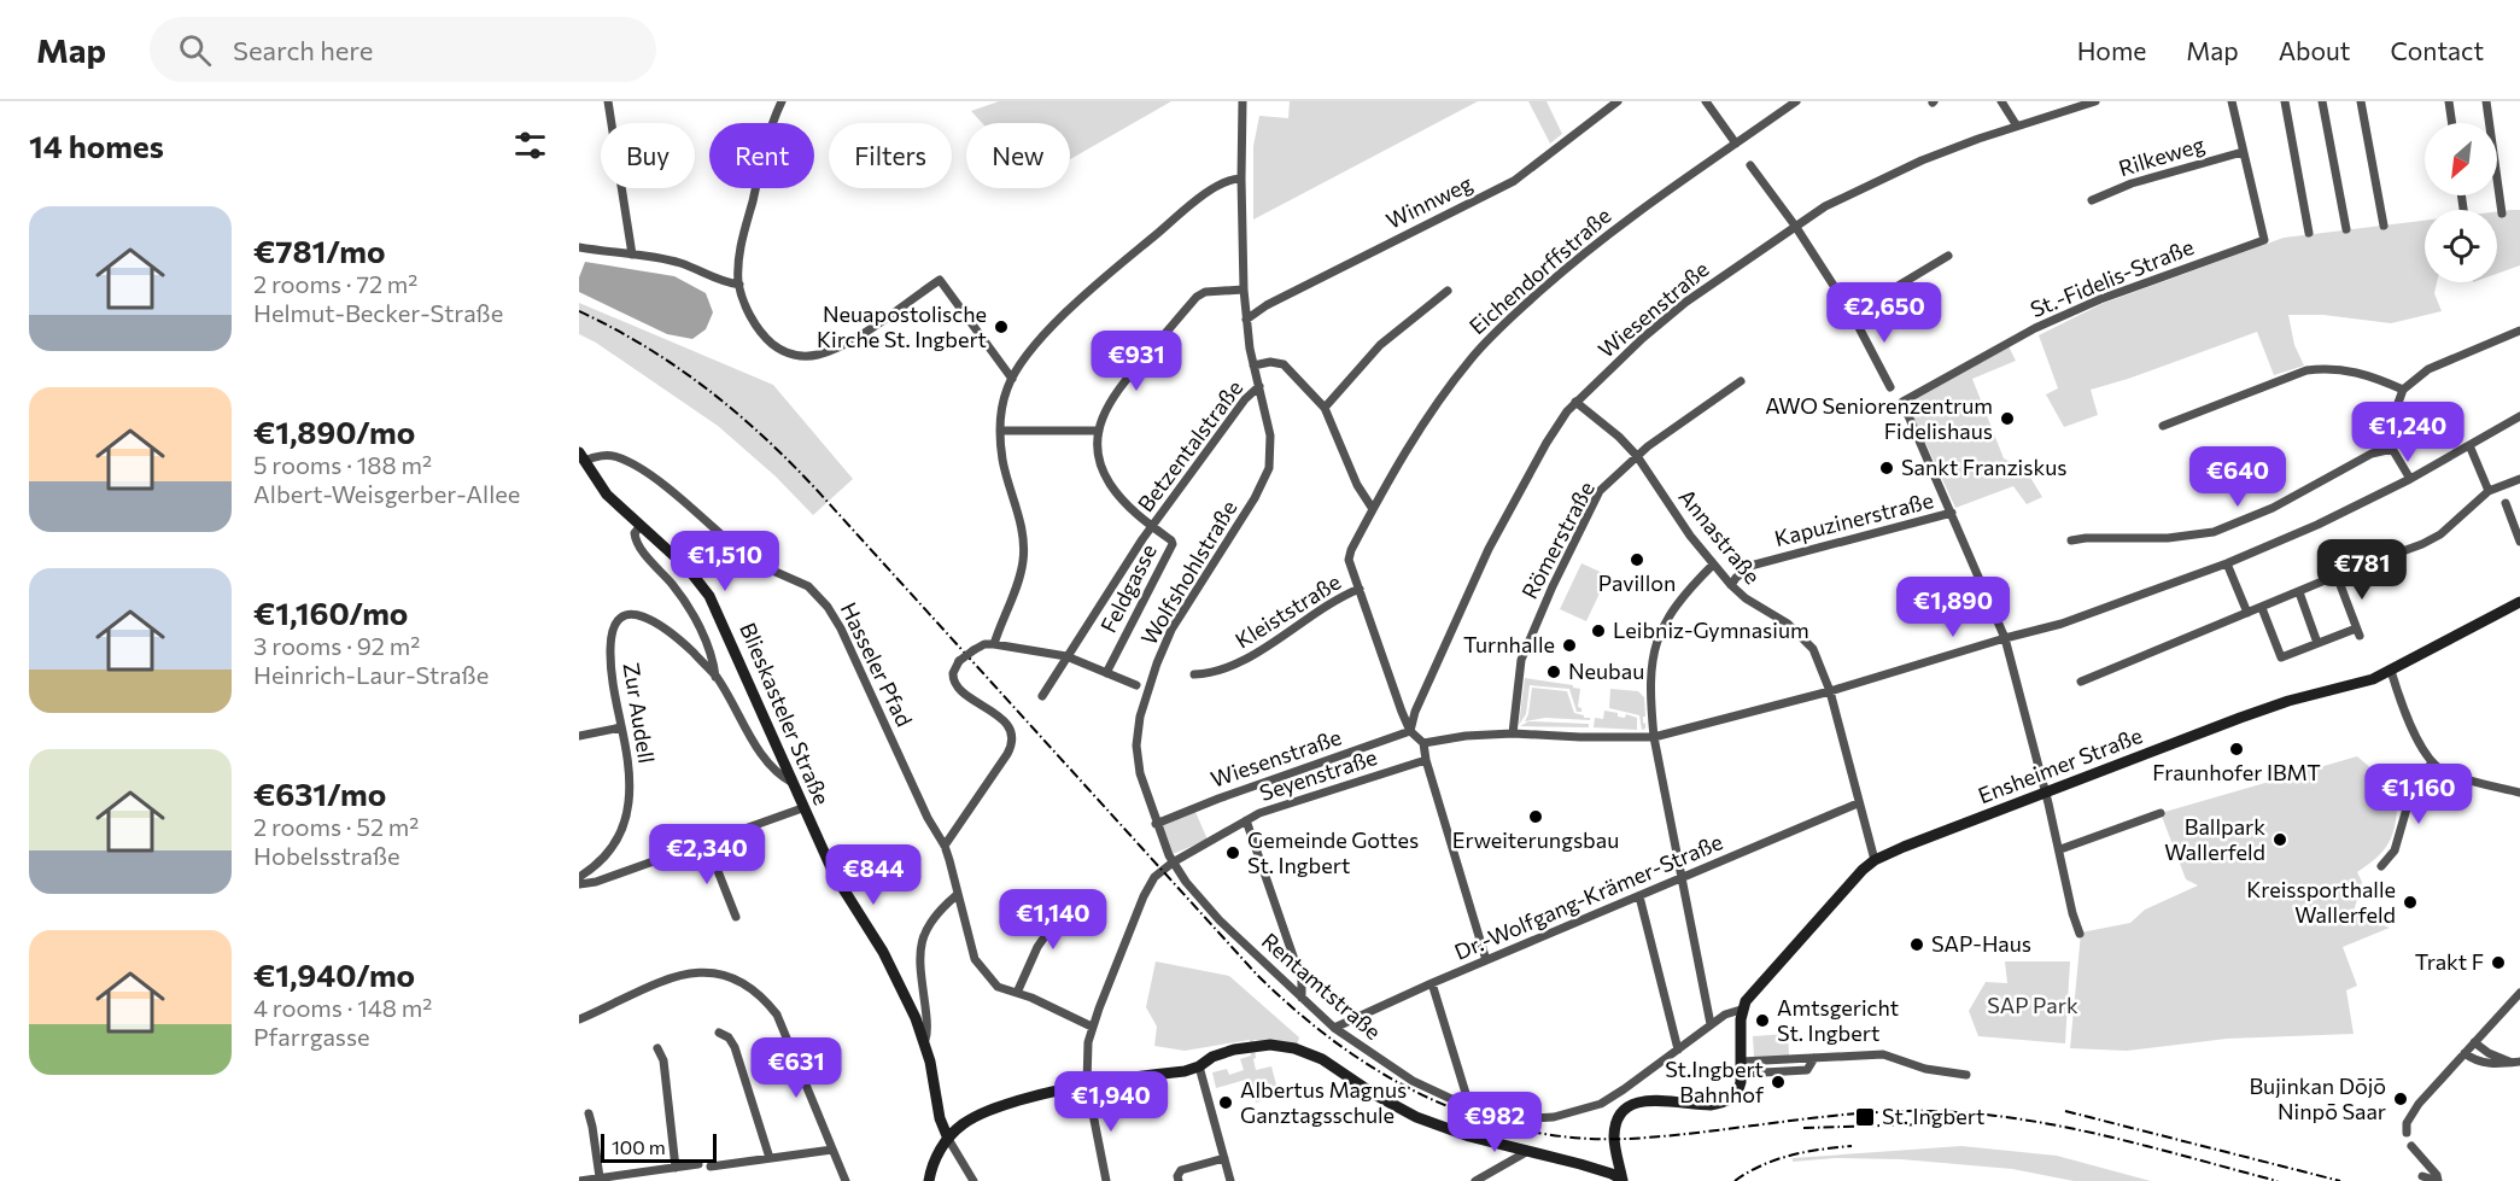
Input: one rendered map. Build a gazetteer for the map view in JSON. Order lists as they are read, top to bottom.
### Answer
{
  "streets": {
    "main road": ["Blieskasteler Straße", "Ensheimer Straße"],
    "street": [
      "Rilkeweg",
      "Winnweg",
      "Eichendorffstraße",
      "St.-Fidelis-Straße",
      "Wiesenstraße",
      "Betzentalstraße",
      "Kapuzinerstraße",
      "Annastraße",
      "Römerstraße",
      "Wolfshohlstraße",
      "Feldgasse",
      "Kleiststraße",
      "Hasseler Pfad",
      "Zur Audell",
      "Seyenstraße",
      "Dr.-Wolfgang-Krämer-Straße",
      "Rentamtstraße"
    ]
  },
  "crossings": [
    ["Rilkeweg", "St.-Fidelis-Straße"],
    ["Winnweg", "Betzentalstraße"],
    ["Eichendorffstraße", "Wiesenstraße"],
    ["Eichendorffstraße", "Kleiststraße"],
    ["St.-Fidelis-Straße", "Kapuzinerstraße"],
    ["Wiesenstraße", "Annastraße"],
    ["Wiesenstraße", "Wolfshohlstraße"],
    ["Betzentalstraße", "Wolfshohlstraße"],
    ["Betzentalstraße", "Feldgasse"],
    ["Kapuzinerstraße", "Annastraße"],
    ["Annastraße", "Römerstraße"],
    ["Annastraße", "Ensheimer Straße"],
    ["Annastraße", "Dr.-Wolfgang-Krämer-Straße"],
    ["Wolfshohlstraße", "Seyenstraße"],
    ["Wolfshohlstraße", "Rentamtstraße"],
    ["Hasseler Pfad", "Blieskasteler Straße"],
    ["Hasseler Pfad", "Seyenstraße"],
    ["Zur Audell", "Blieskasteler Straße"],
    ["Ensheimer Straße", "Rentamtstraße"],
    ["Seyenstraße", "Rentamtstraße"],
    ["Dr.-Wolfgang-Krämer-Straße", "Rentamtstraße"]
  ],
  "parks": ["SAP Park"],
  "places": {
    "other": [
      "Neuapostolische Kirche St. Ingbert",
      "AWO Seniorenzentrum Fidelishaus",
      "Sankt Franziskus",
      "Pavillon",
      "Leibniz-Gymnasium",
      "Turnhalle",
      "Neubau",
      "Fraunhofer IBMT",
      "Erweiterungsbau",
      "Ballpark Wallerfeld",
      "Gemeinde Gottes St. Ingbert",
      "Kreissporthalle Wallerfeld",
      "SAP-Haus",
      "Trakt F",
      "Amtsgericht St. Ingbert",
      "St.Ingbert Bahnhof",
      "Bujinkan Dōjō Ninpō Saar",
      "Albertus Magnus Ganztagsschule"
    ],
    "transit": ["St. Ingbert"]
  },
  "scale_bar": "100 m",
  "north": "bottom left",
  "page": {
    "header": "Map",
    "search": "Search here",
    "nav": [
      "Home",
      "Map",
      "About",
      "Contact"
    ],
    "heading": "14 homes",
    "chip": [
      "Buy",
      "Rent",
      "Filters",
      "New"
    ],
    "list": [
      {
        "name": "€781/mo",
        "note": "2 rooms · 72 m² · Helmut-Becker-Straße"
      },
      {
        "name": "€1,890/mo",
        "note": "5 rooms · 188 m² · Albert-Weisgerber-Allee"
      },
      {
        "name": "€1,160/mo",
        "note": "3 rooms · 92 m² · Heinrich-Laur-Straße"
      },
      {
        "name": "€631/mo",
        "note": "2 rooms · 52 m² · Hobelsstraße"
      },
      {
        "name": "€1,940/mo",
        "note": "4 rooms · 148 m² · Pfarrgasse"
      }
    ],
    "price": [
      "€2,650",
      "€931",
      "€1,240",
      "€640",
      "€1,510",
      "€781",
      "€1,890",
      "€1,160",
      "€2,340",
      "€844",
      "€1,140",
      "€631",
      "€1,940",
      "€982"
    ],
    "scale": "100 m"
  }
}
